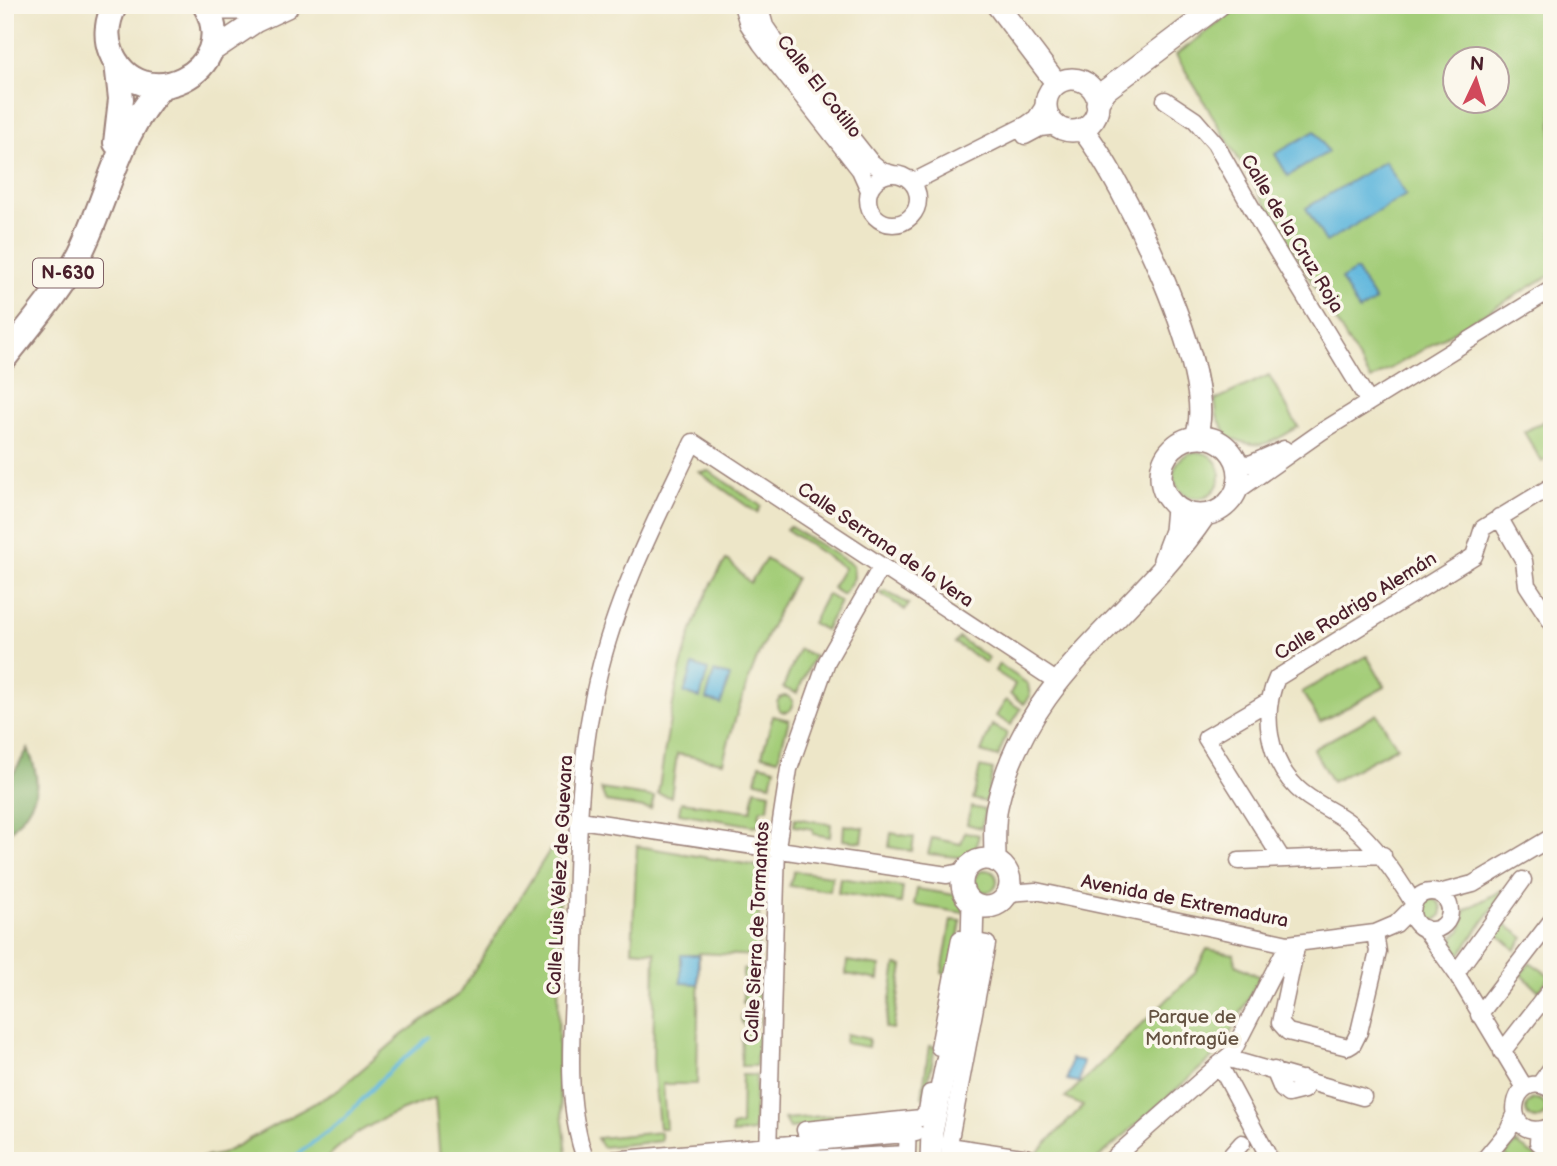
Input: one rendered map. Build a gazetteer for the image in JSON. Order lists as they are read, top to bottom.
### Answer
{
  "streets": {
    "highway": ["N-630"],
    "street": [
      "Calle El Cotillo",
      "Calle de la Cruz Roja",
      "Calle Serrana de la Vera",
      "Calle Rodrigo Alemán",
      "Calle Luis Vélez de Guevara",
      "Avenida de Extremadura",
      "Calle Sierra de Tormantos"
    ]
  },
  "crossings": [
    ["Calle Serrana de la Vera", "Calle Luis Vélez de Guevara"],
    ["Calle Serrana de la Vera", "Calle Sierra de Tormantos"]
  ],
  "parks": ["Parque de Monfragüe"],
  "north": "top"
}
